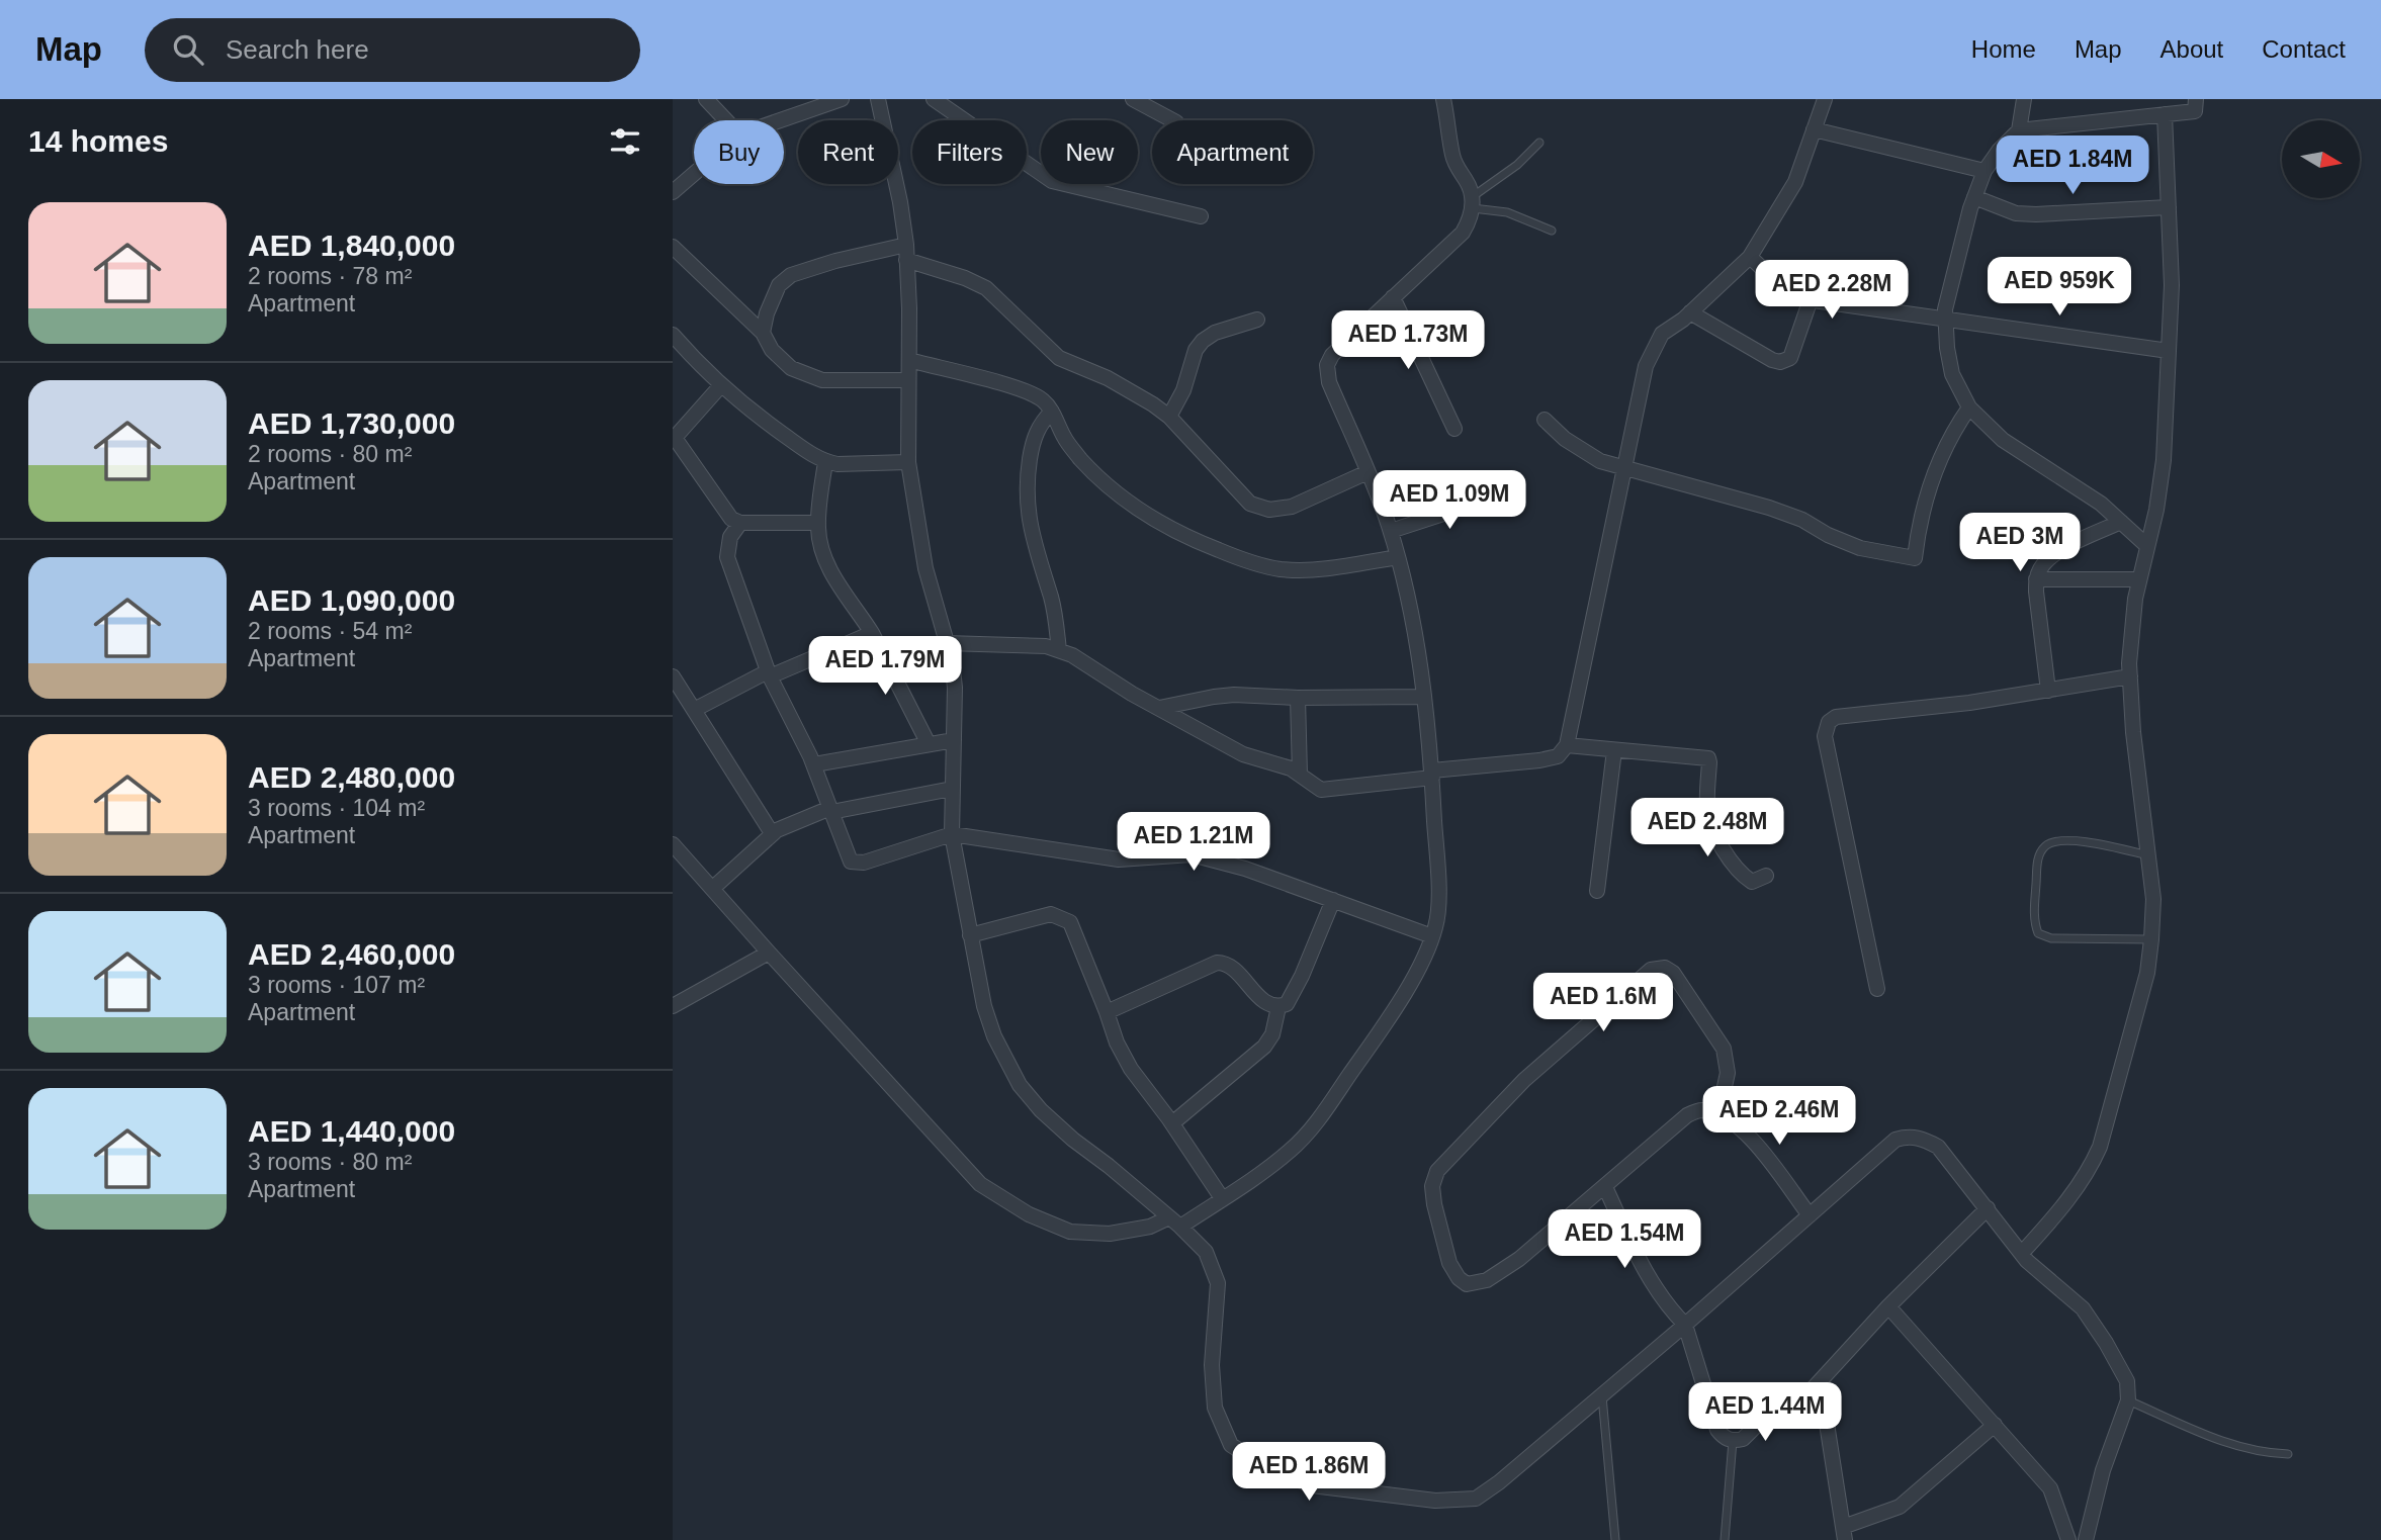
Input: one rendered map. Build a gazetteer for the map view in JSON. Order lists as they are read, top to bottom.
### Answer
{
  "north": "right",
  "page": {
    "header": "Map",
    "search": "Search here",
    "nav": [
      "Home",
      "Map",
      "About",
      "Contact"
    ],
    "heading": "14 homes",
    "chip": [
      "Buy",
      "Rent",
      "Filters",
      "New",
      "Apartment"
    ],
    "price": [
      "AED 1.84M",
      "AED 959K",
      "AED 2.28M",
      "AED 1.73M",
      "AED 1.09M",
      "AED 3M",
      "AED 1.79M",
      "AED 2.48M",
      "AED 1.21M",
      "AED 1.6M",
      "AED 2.46M",
      "AED 1.54M",
      "AED 1.44M",
      "AED 1.86M"
    ],
    "list": [
      {
        "name": "AED 1,840,000",
        "note": "2 rooms · 78 m² · Apartment"
      },
      {
        "name": "AED 1,730,000",
        "note": "2 rooms · 80 m² · Apartment"
      },
      {
        "name": "AED 1,090,000",
        "note": "2 rooms · 54 m² · Apartment"
      },
      {
        "name": "AED 2,480,000",
        "note": "3 rooms · 104 m² · Apartment"
      },
      {
        "name": "AED 2,460,000",
        "note": "3 rooms · 107 m² · Apartment"
      },
      {
        "name": "AED 1,440,000",
        "note": "3 rooms · 80 m² · Apartment"
      }
    ]
  }
}
